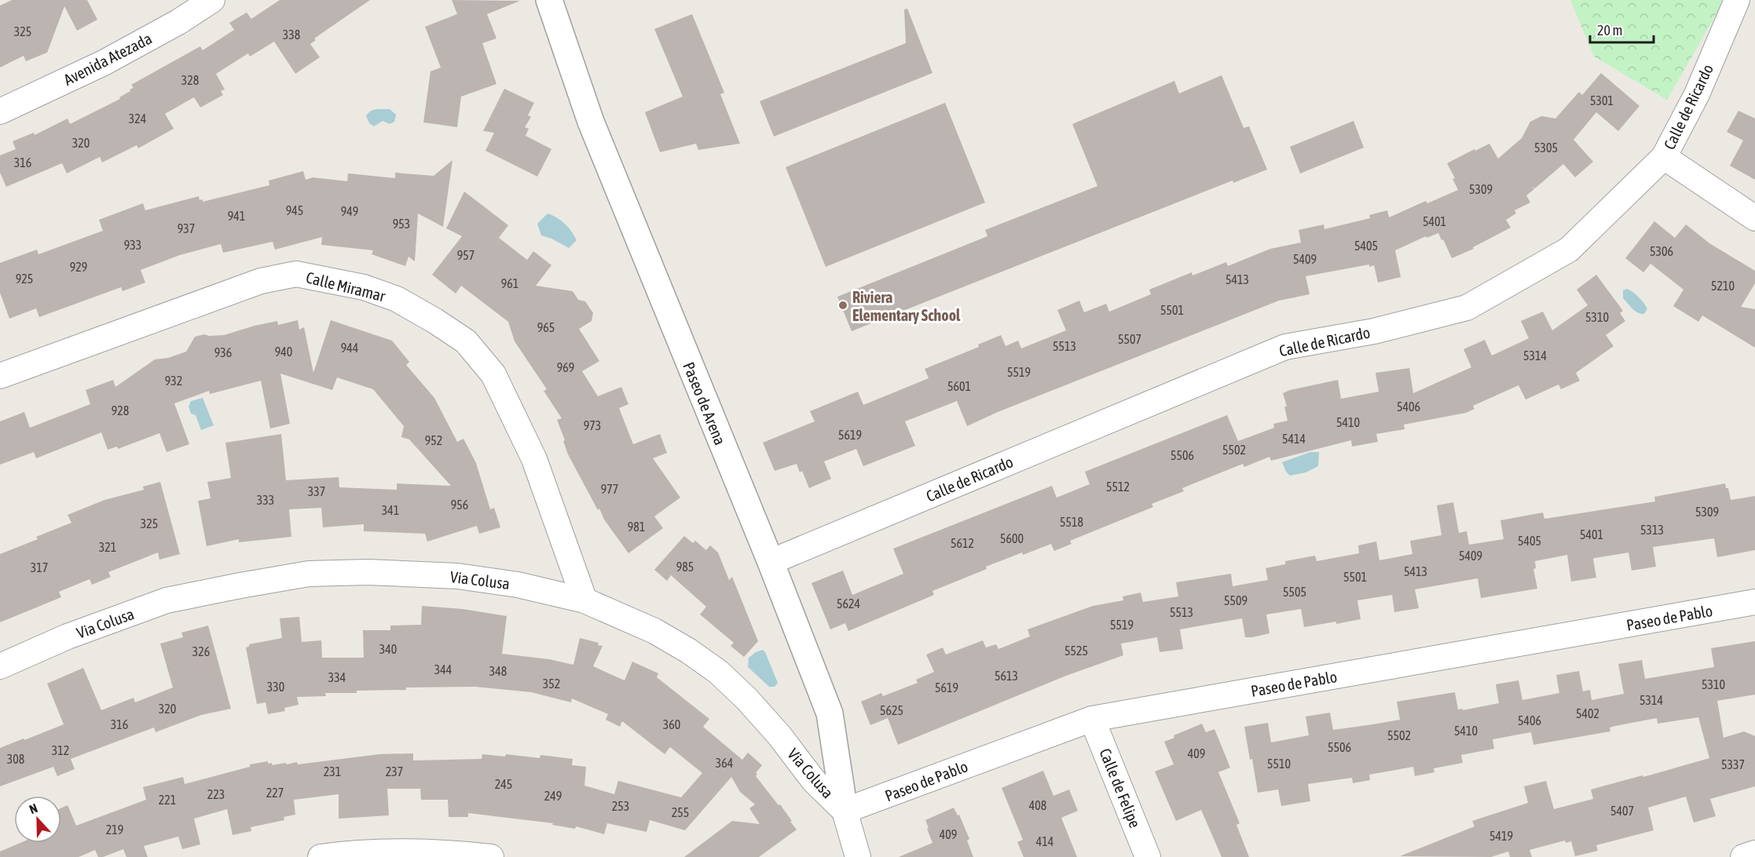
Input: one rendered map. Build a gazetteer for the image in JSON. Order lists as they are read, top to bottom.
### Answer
{
  "streets": {
    "street": [
      "Avenida Atezada",
      "Calle de Ricardo",
      "Calle Miramar",
      "Paseo de Arena",
      "Via Colusa",
      "Paseo de Pablo",
      "Calle de Felipe"
    ]
  },
  "crossings": [
    ["Calle de Ricardo", "Paseo de Arena"],
    ["Calle Miramar", "Via Colusa"],
    ["Paseo de Arena", "Via Colusa"],
    ["Paseo de Arena", "Paseo de Pablo"],
    ["Via Colusa", "Paseo de Pablo"],
    ["Paseo de Pablo", "Calle de Felipe"]
  ],
  "places": ["Riviera Elementary School"],
  "house_numbers": [
    "325",
    "338",
    "328",
    "5301",
    "324",
    "320",
    "5305",
    "316",
    "5309",
    "945",
    "949",
    "941",
    "5401",
    "953",
    "937",
    "933",
    "5405",
    "5306",
    "957",
    "5409",
    "929",
    "925",
    "5413",
    "961",
    "5210",
    "5501",
    "5310",
    "965",
    "5507",
    "5513",
    "944",
    "940",
    "936",
    "5314",
    "969",
    "5519",
    "932",
    "5601",
    "5406",
    "928",
    "5410",
    "973",
    "5619",
    "5414",
    "952",
    "5502",
    "5506",
    "5512",
    "977",
    "337",
    "333",
    "956",
    "341",
    "5309",
    "5518",
    "325",
    "981",
    "5313",
    "5401",
    "5600",
    "5405",
    "5612",
    "321",
    "5409",
    "985",
    "317",
    "5413",
    "5501",
    "5505",
    "5509",
    "5624",
    "5513",
    "5519",
    "340",
    "5525",
    "326",
    "344",
    "348",
    "5613",
    "334",
    "352",
    "5310",
    "330",
    "5619",
    "5314",
    "320",
    "5625",
    "5402",
    "5406",
    "316",
    "360",
    "5410",
    "5502",
    "5506",
    "312",
    "409",
    "308",
    "364",
    "5510",
    "5337",
    "231",
    "237",
    "245",
    "227",
    "223",
    "249",
    "221",
    "408",
    "253",
    "5407",
    "255",
    "219",
    "409",
    "5419",
    "414"
  ],
  "scale_bar": "20 m",
  "north": "top"
}
